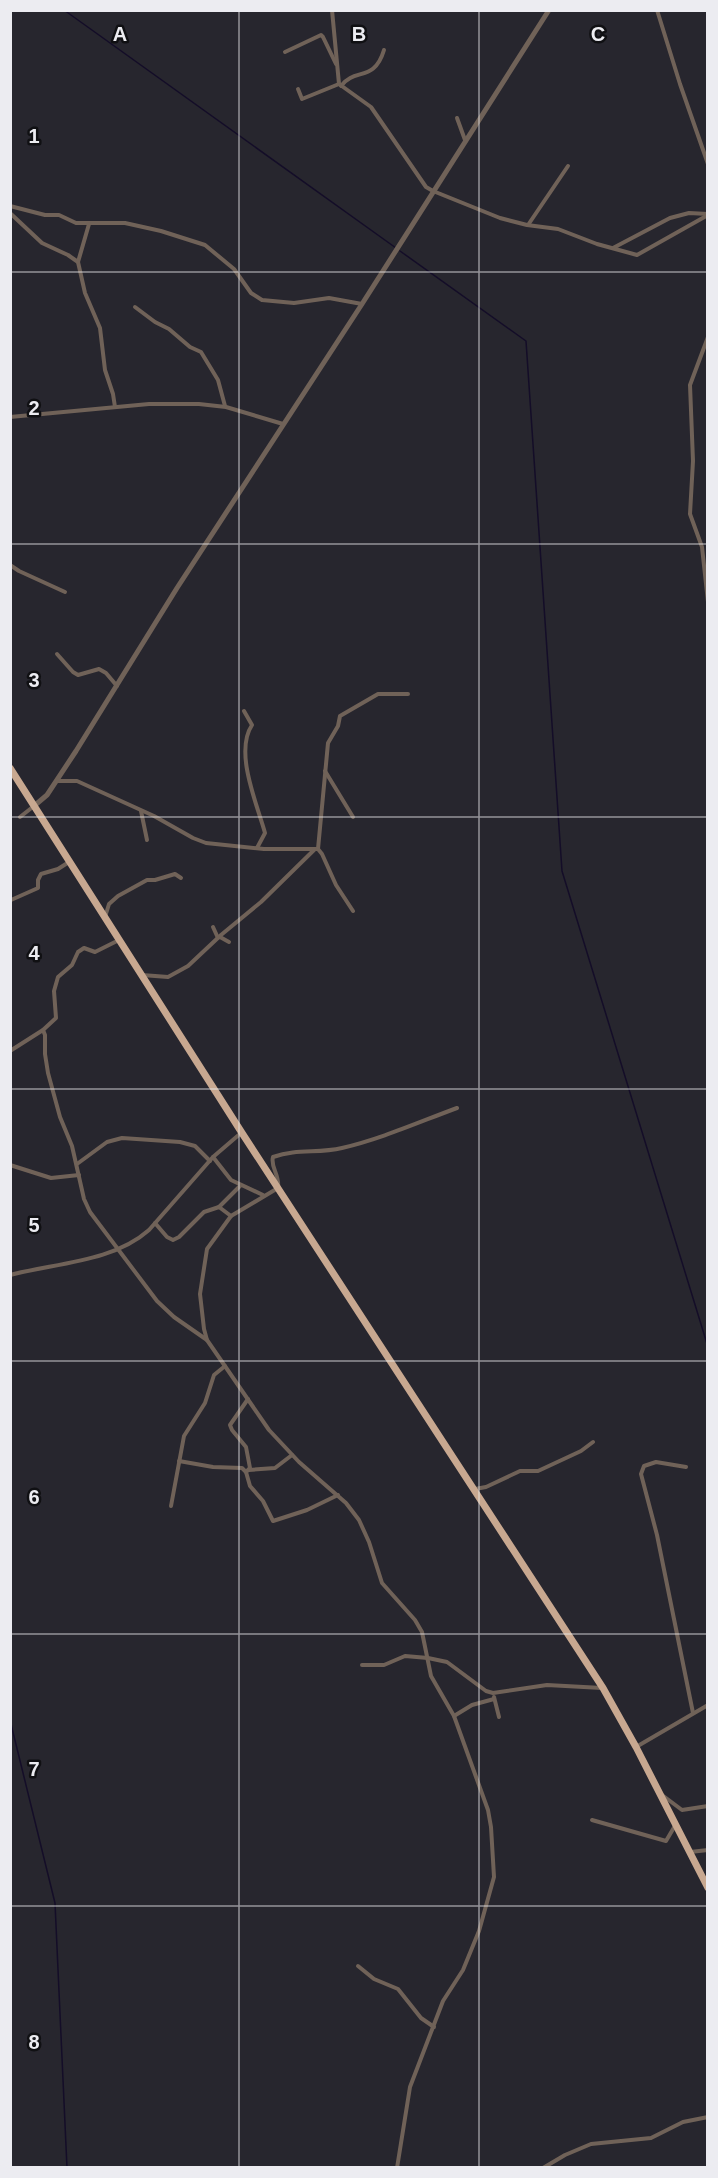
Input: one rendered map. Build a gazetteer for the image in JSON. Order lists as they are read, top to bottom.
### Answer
{
  "grid": {
    "columns": ["A", "B", "C"],
    "rows": [
      "1",
      "2",
      "3",
      "4",
      "5",
      "6",
      "7",
      "8"
    ]
  }
}
